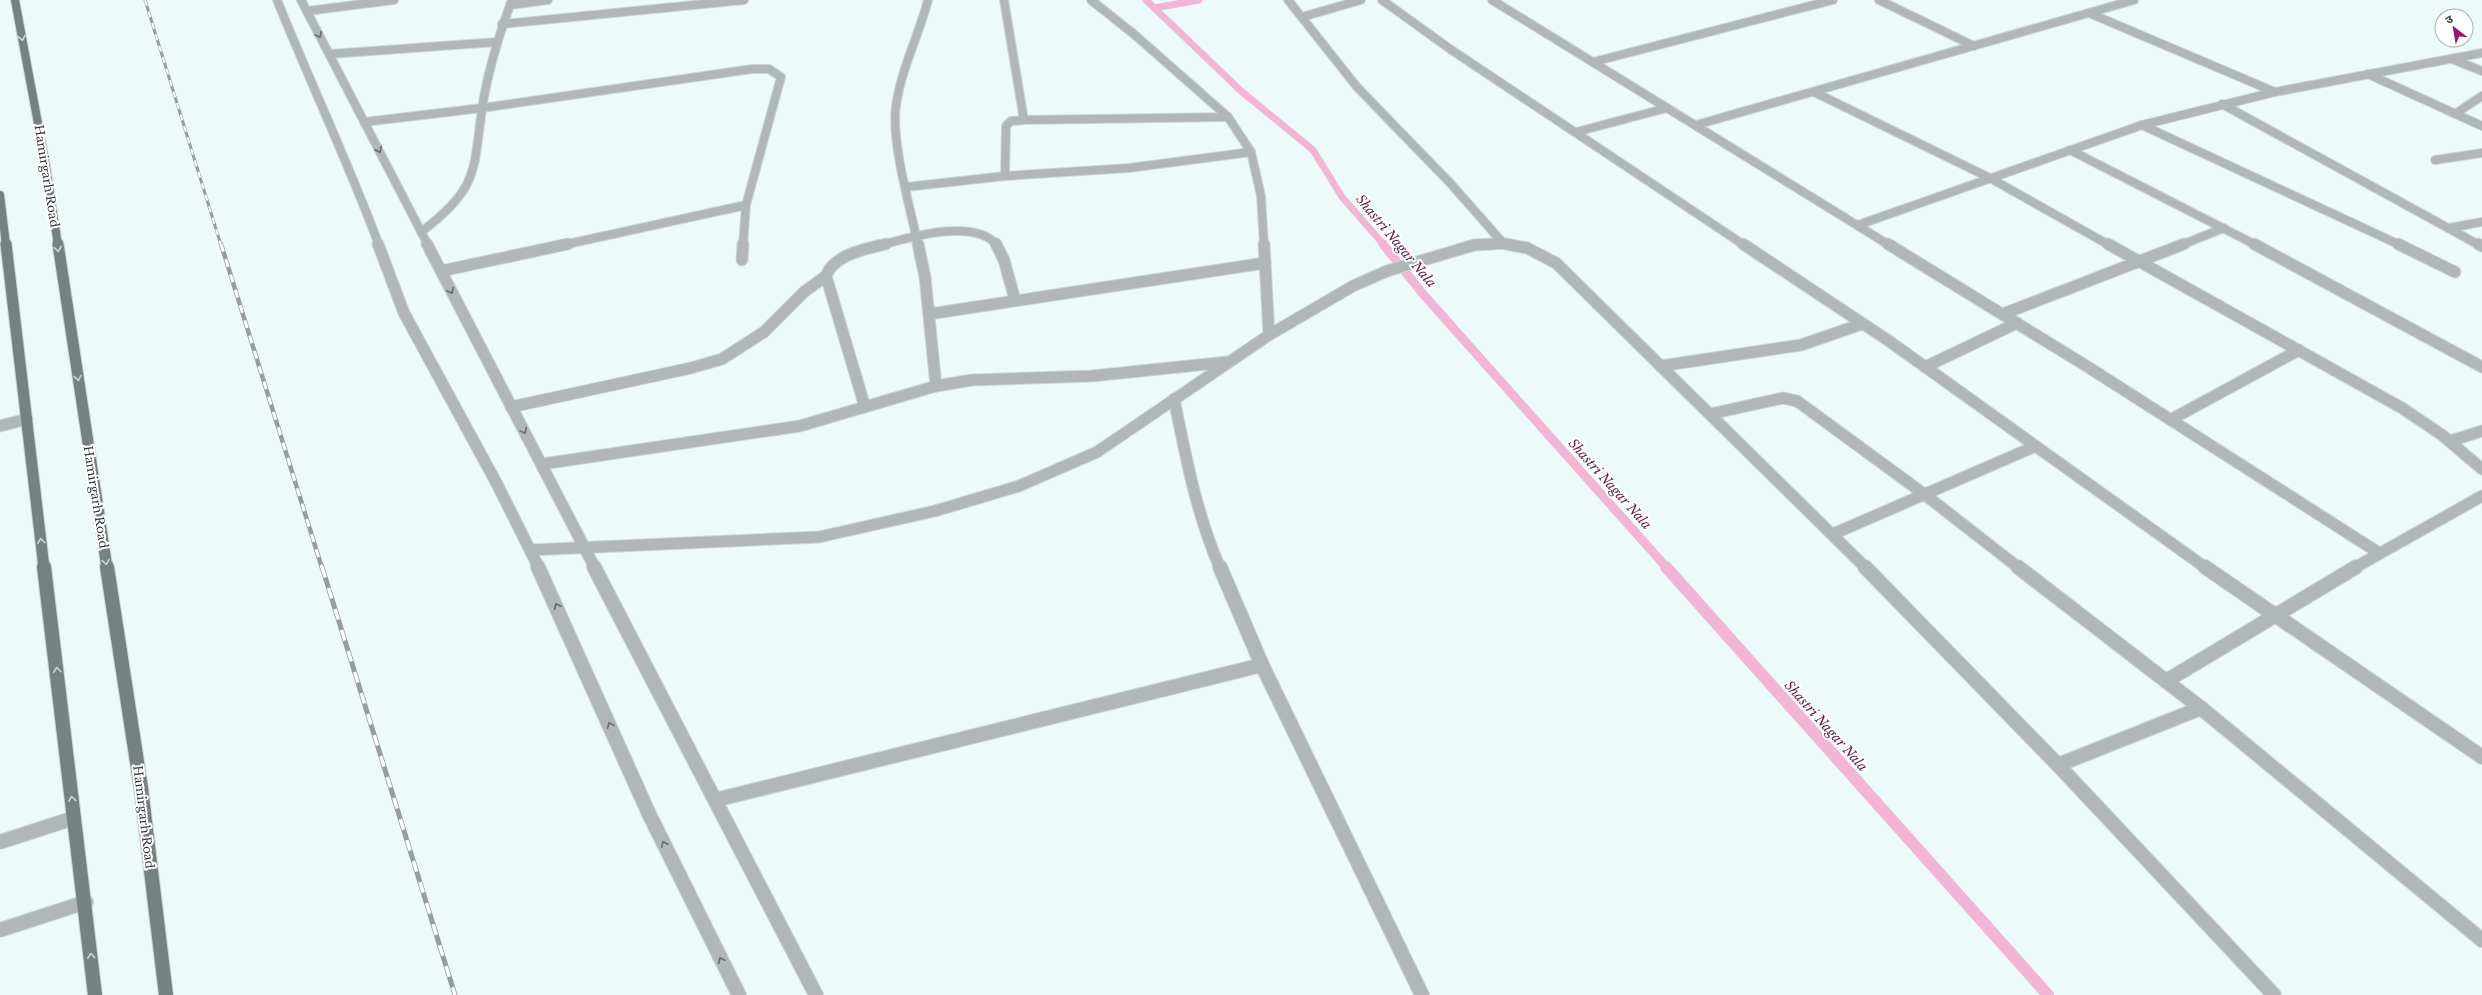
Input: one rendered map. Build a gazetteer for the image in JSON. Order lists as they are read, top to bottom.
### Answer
{
  "streets": {
    "main road": ["Hamirgarh Road"]
  },
  "water": ["Shastri Nagar Nala"],
  "north": "top left"
}
